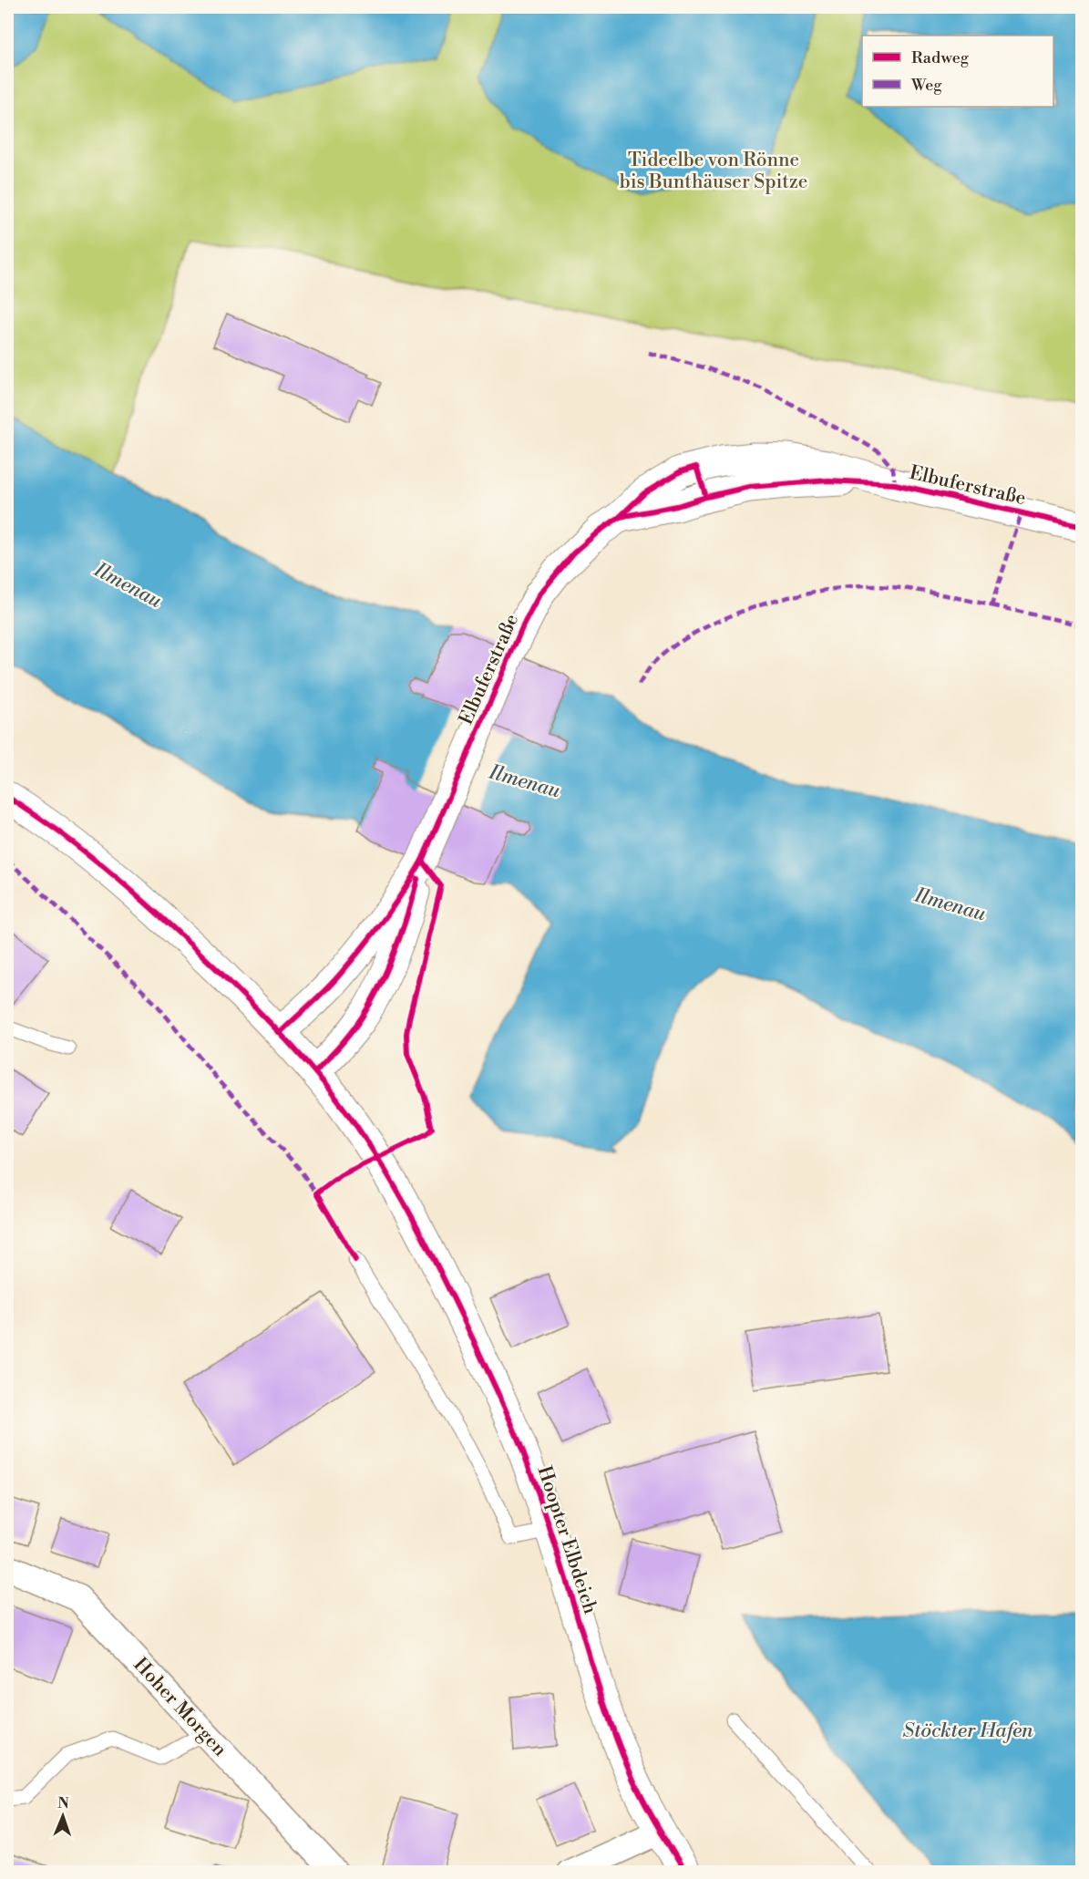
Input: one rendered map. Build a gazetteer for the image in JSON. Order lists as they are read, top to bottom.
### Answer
{
  "streets": {
    "street": ["Elbuferstraße", "Hoopter Elbdeich", "Hoher Morgen"]
  },
  "crossings": [
    ["Elbuferstraße", "Hoopter Elbdeich"]
  ],
  "water": ["Ilmenau", "Stöckter Hafen"],
  "parks": ["Tideelbe von Rönne bis Bunthäuser Spitze"],
  "legend": ["Radweg", "Weg"],
  "north": "top"
}
